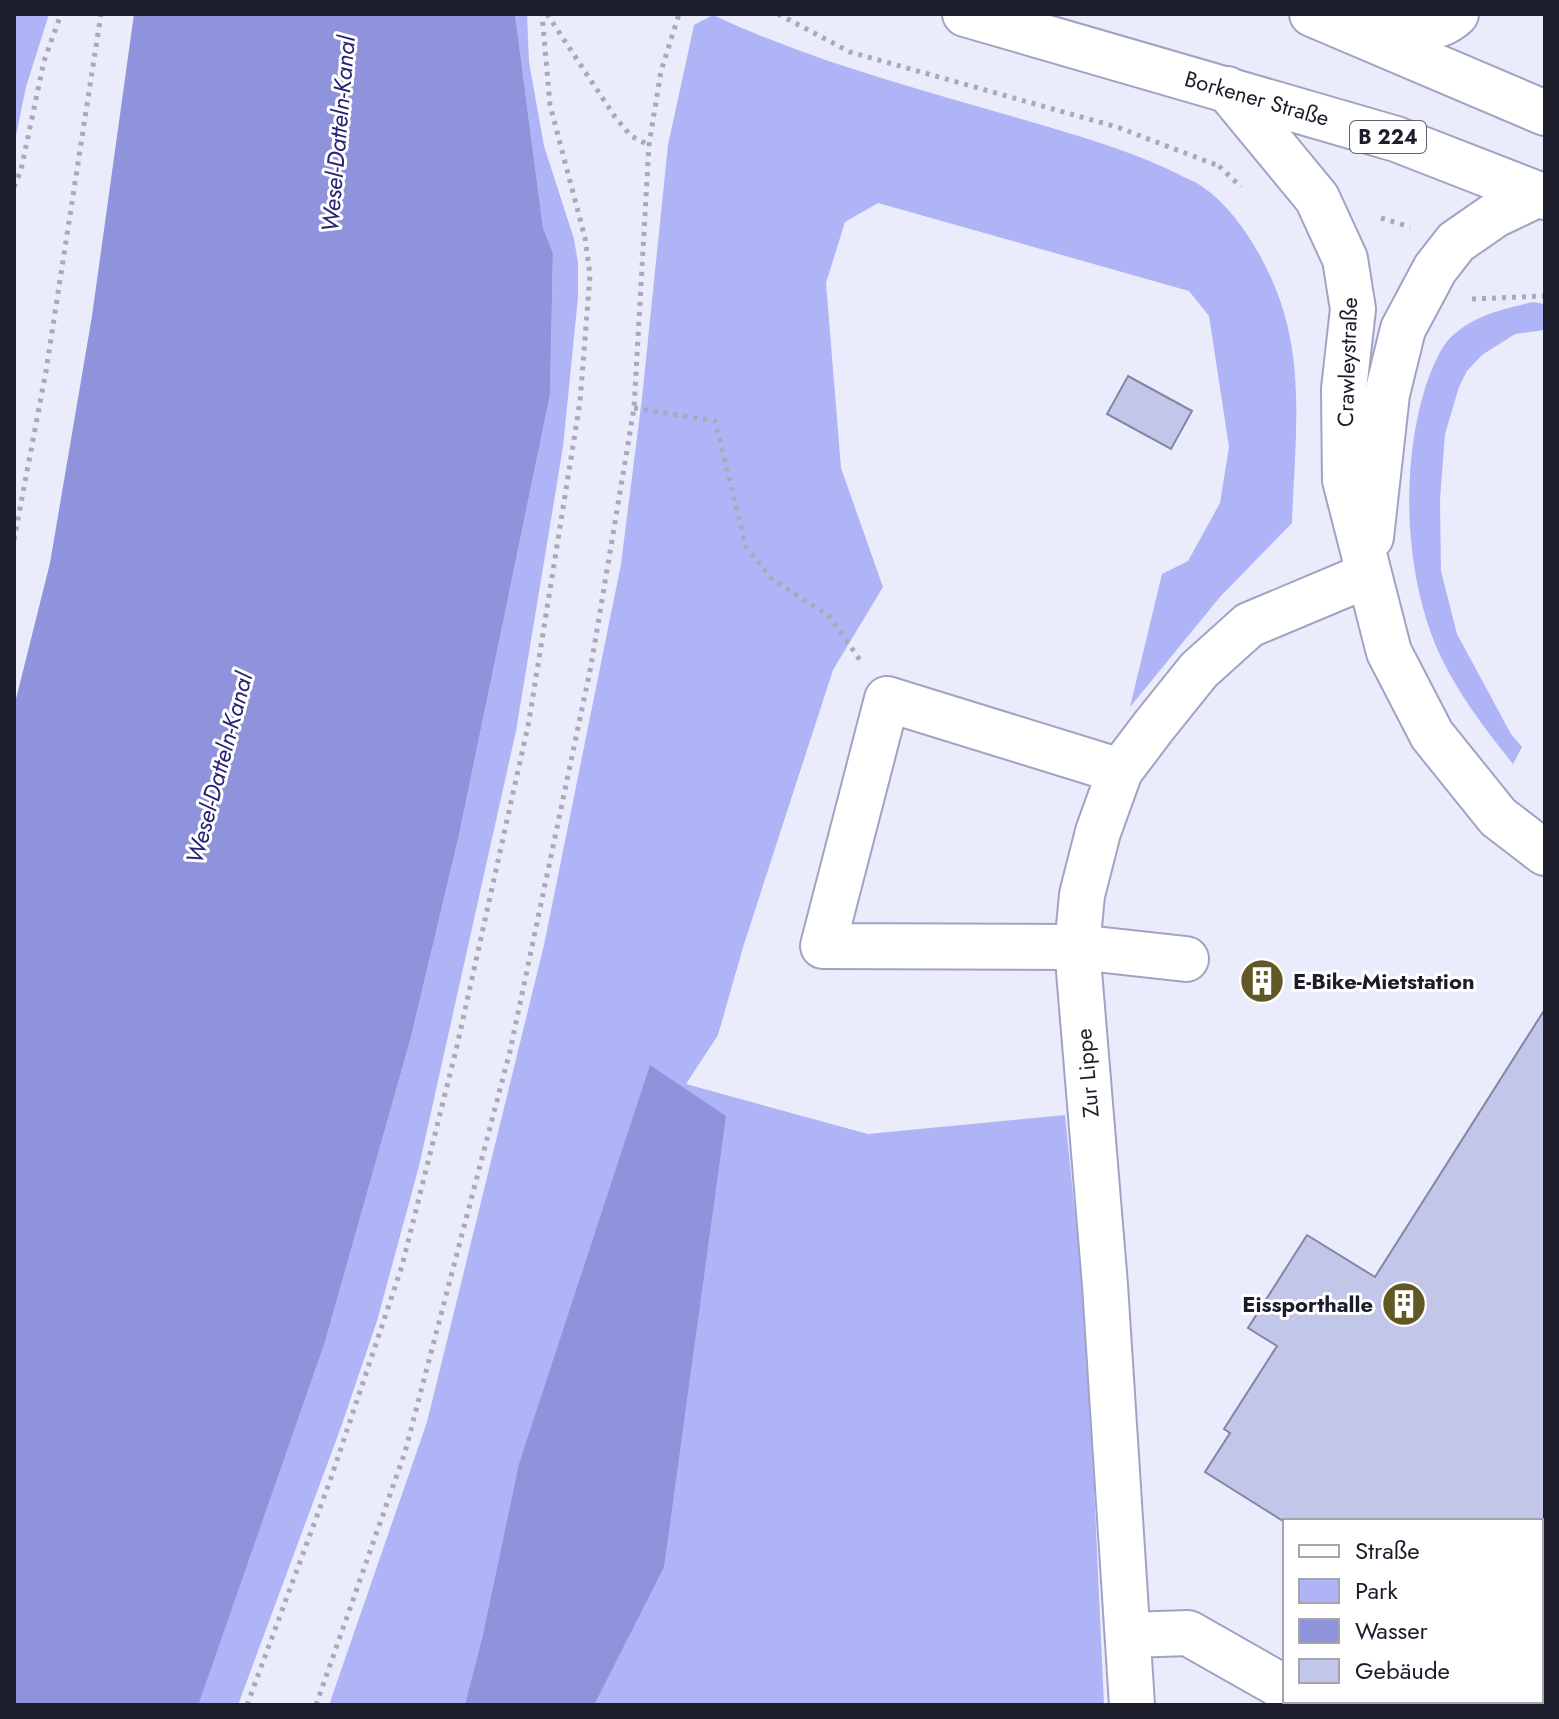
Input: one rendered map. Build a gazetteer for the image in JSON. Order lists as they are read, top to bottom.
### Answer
{
  "streets": {
    "street": [
      "Borkener Straße",
      "B 224",
      "Crawleystraße",
      "Zur Lippe"
    ]
  },
  "crossings": [
    ["Borkener Straße", "Crawleystraße"],
    ["Crawleystraße", "Zur Lippe"]
  ],
  "water": ["Wesel-Datteln-Kanal"],
  "places": {
    "building": ["E-Bike-Mietstation", "Eissporthalle"]
  },
  "legend": [
    "Straße",
    "Park",
    "Wasser",
    "Gebäude"
  ]
}
